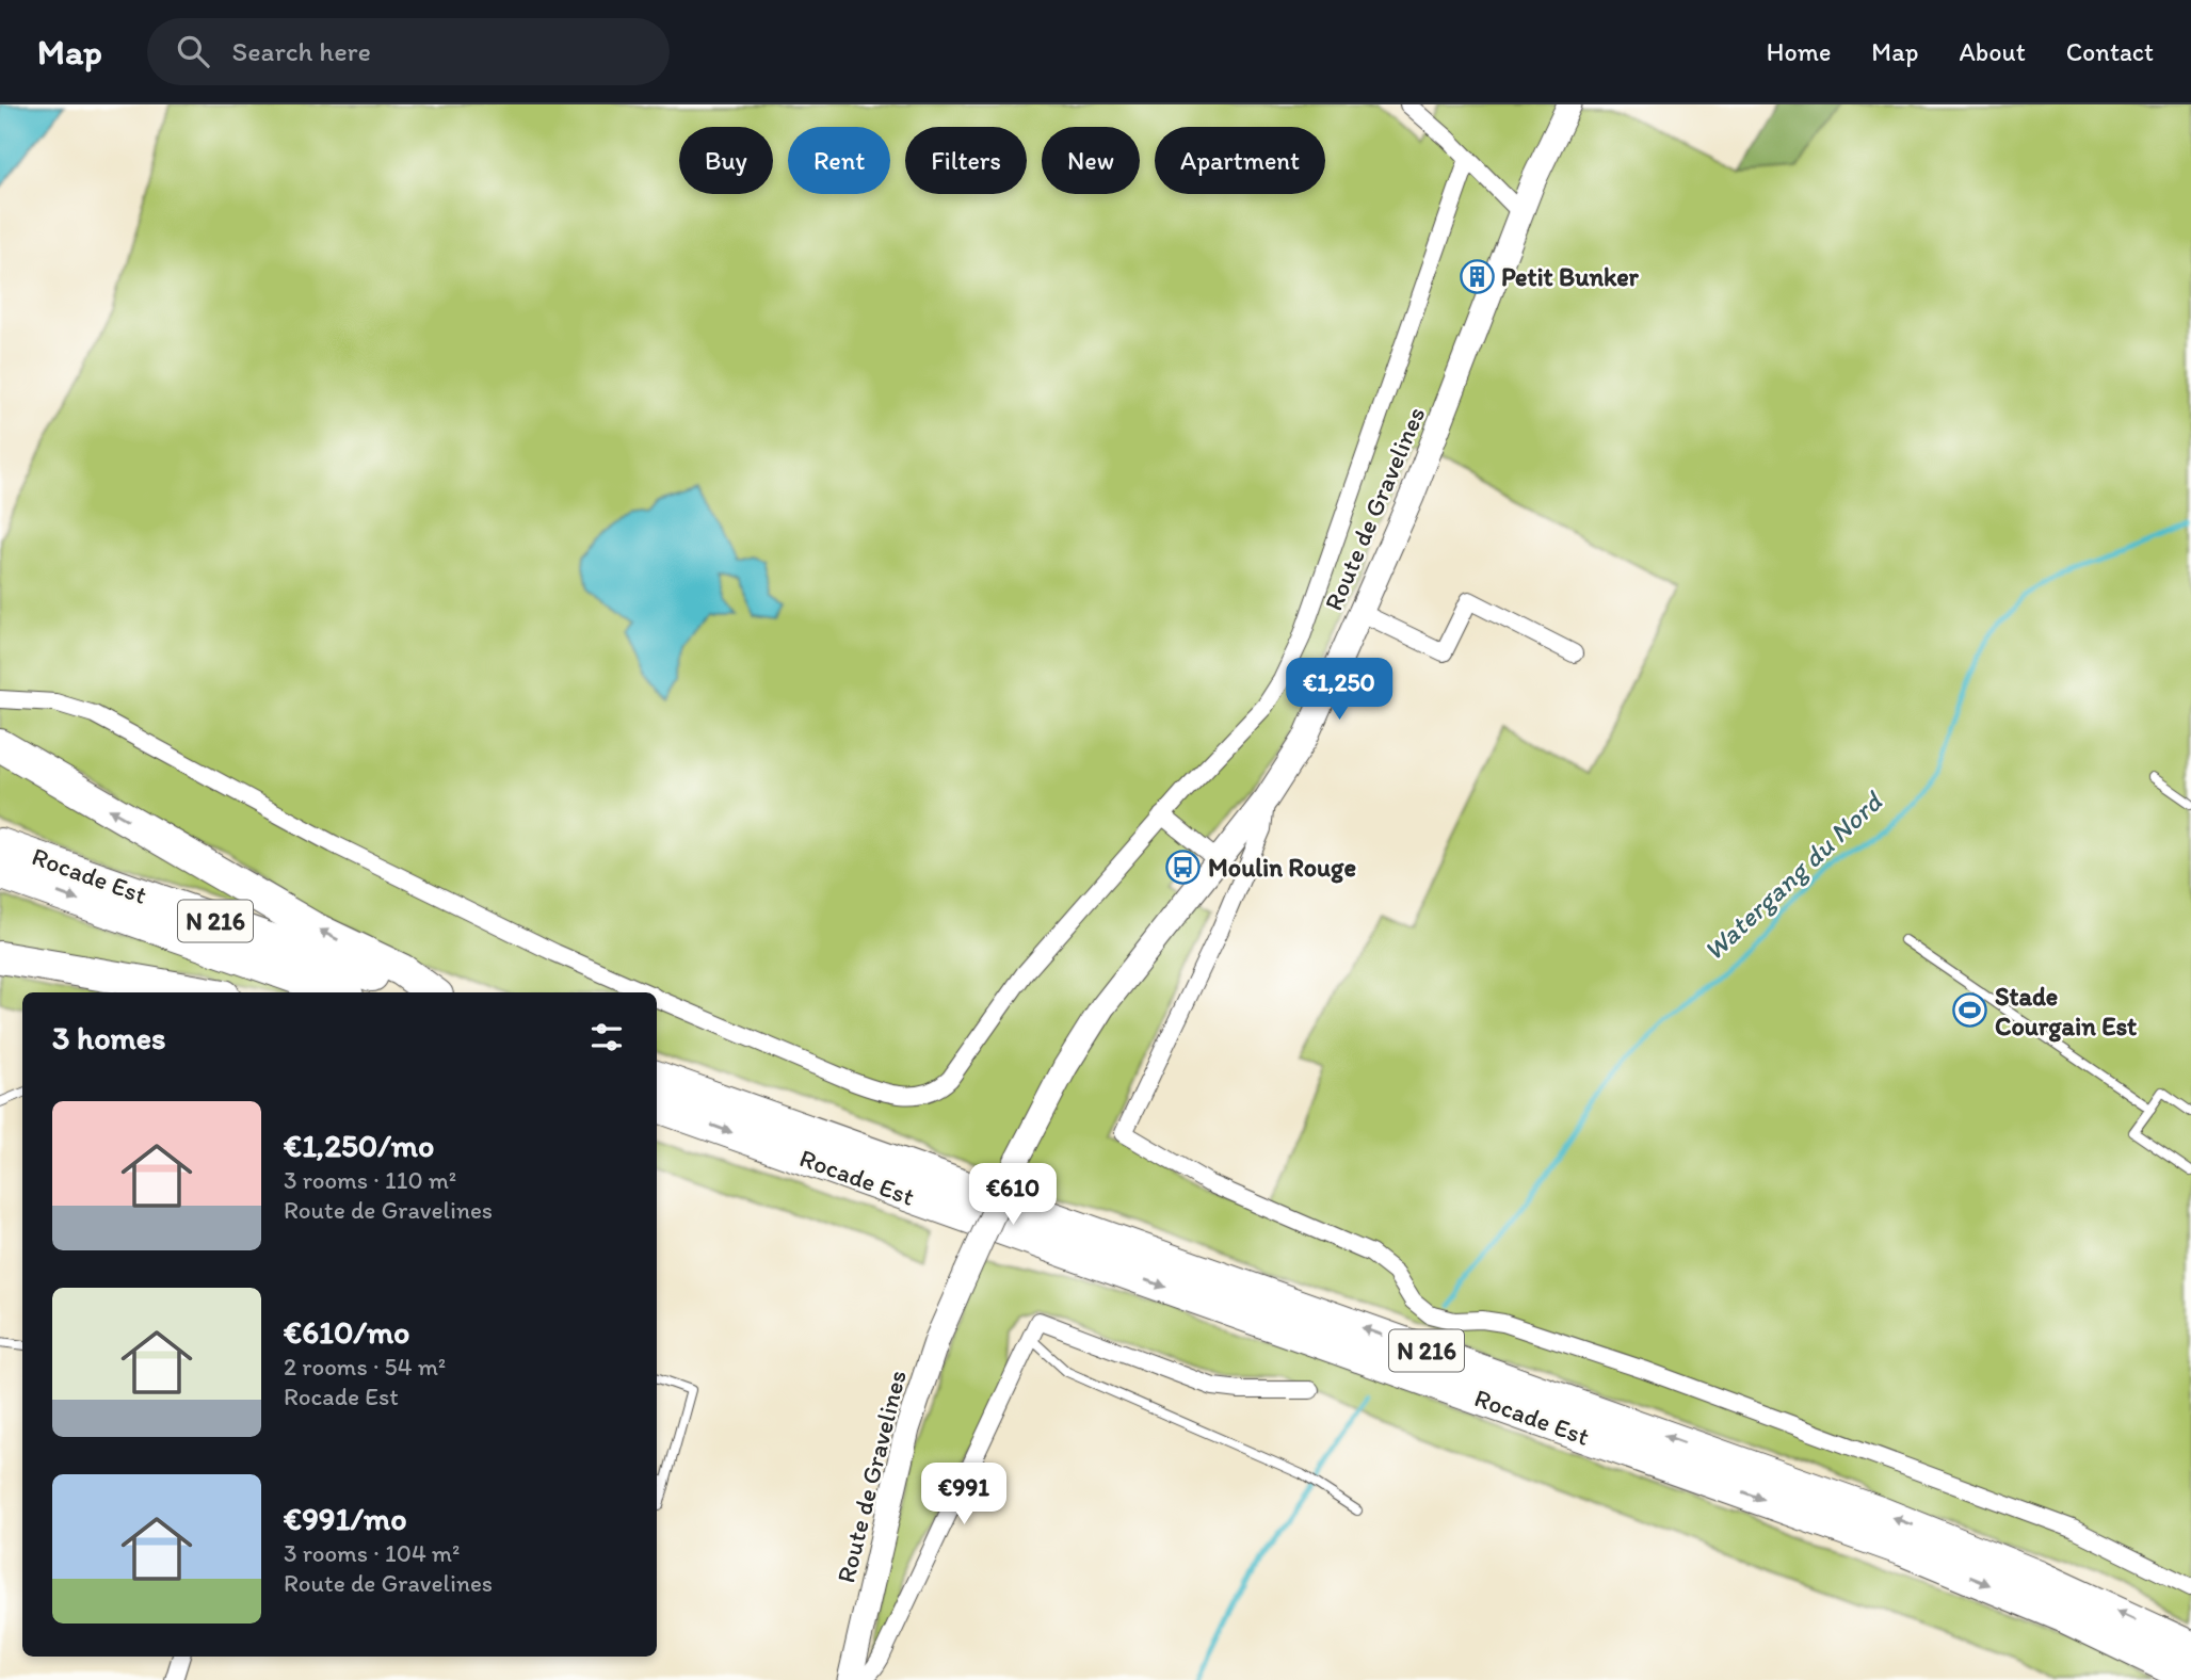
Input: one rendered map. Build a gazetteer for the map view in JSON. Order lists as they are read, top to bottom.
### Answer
{
  "streets": {
    "highway": ["Rocade Est", "N 216"],
    "main road": ["Route de Gravelines"]
  },
  "water": ["Watergang du Nord"],
  "places": {
    "building": ["Petit Bunker"],
    "bus stop": ["Moulin Rouge"],
    "sports": ["Stade Courgain Est"]
  },
  "page": {
    "header": "Map",
    "search": "Search here",
    "nav": [
      "Home",
      "Map",
      "About",
      "Contact"
    ],
    "chip": [
      "Buy",
      "Rent",
      "Filters",
      "New",
      "Apartment"
    ],
    "price": ["€1,250", "€610", "€991"],
    "heading": "3 homes",
    "list": [
      {
        "name": "€1,250/mo",
        "note": "3 rooms · 110 m² · Route de Gravelines"
      },
      {
        "name": "€610/mo",
        "note": "2 rooms · 54 m² · Rocade Est"
      },
      {
        "name": "€991/mo",
        "note": "3 rooms · 104 m² · Route de Gravelines"
      }
    ]
  }
}
